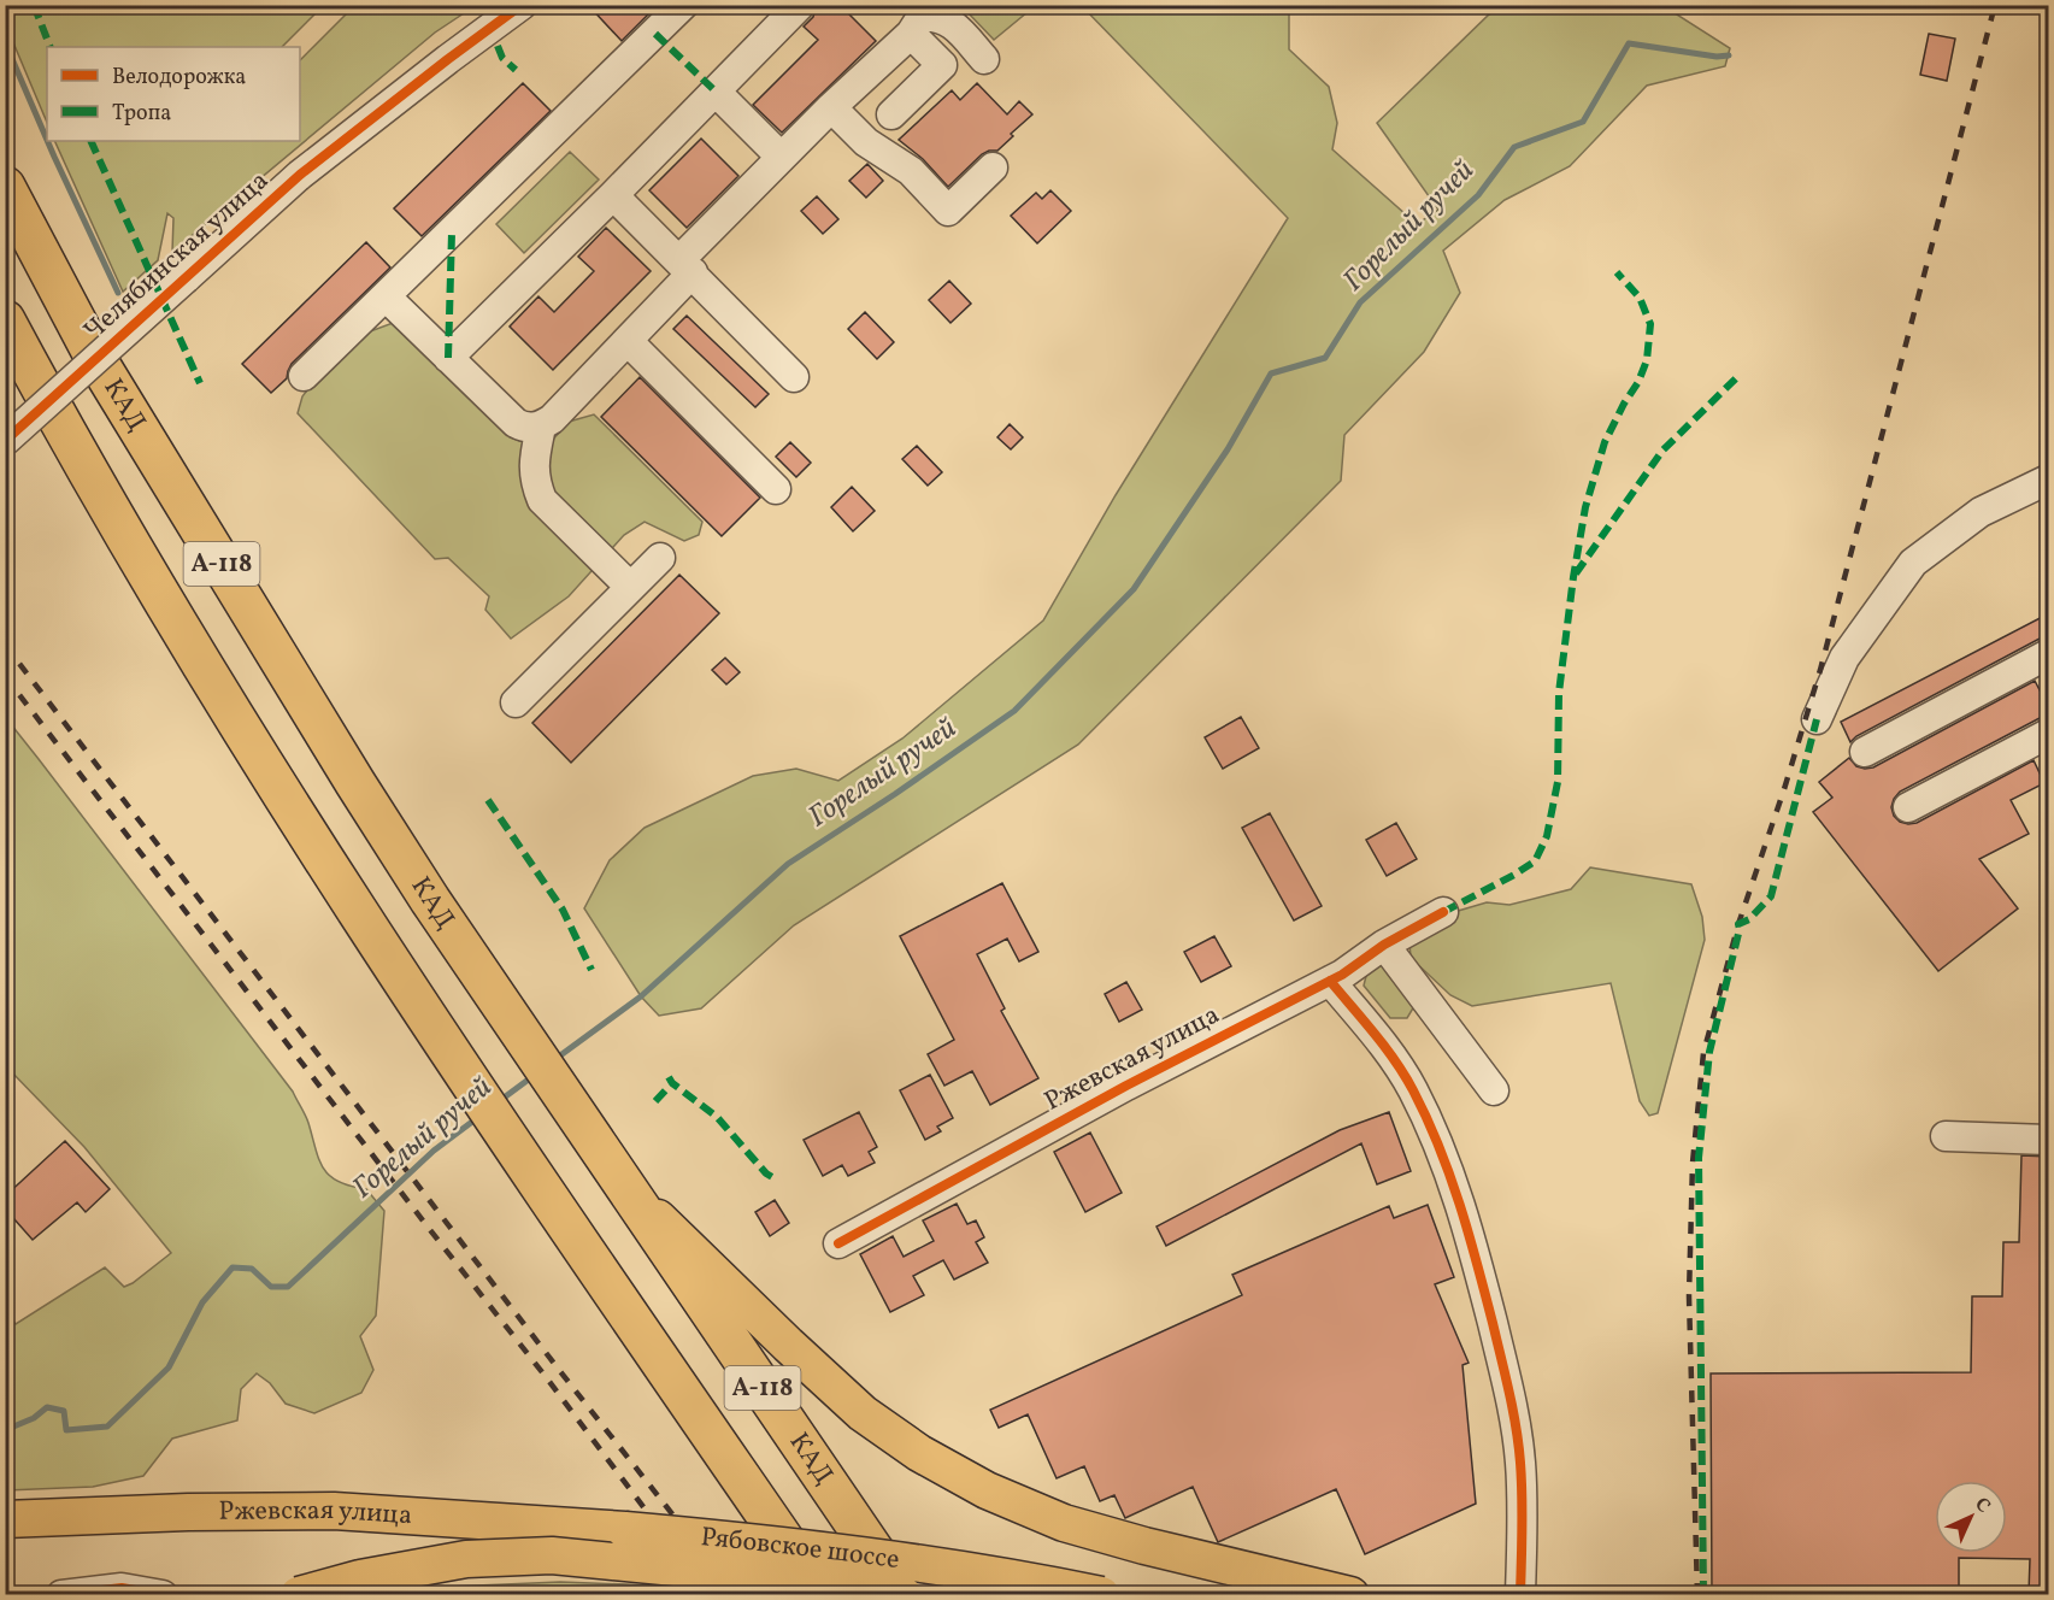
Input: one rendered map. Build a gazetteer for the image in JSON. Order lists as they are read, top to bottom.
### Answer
{
  "streets": {
    "highway": ["КАД", "А-118"],
    "main road": ["Ржевская улица", "Рябовское шоссе"],
    "street": ["Челябинская улица"]
  },
  "crossings": [
    ["КАД", "Рябовское шоссе"],
    ["Ржевская улица", "Рябовское шоссе"]
  ],
  "water": ["Горелый ручей"],
  "legend": ["Велодорожка", "Тропа"],
  "north": "top right"
}
